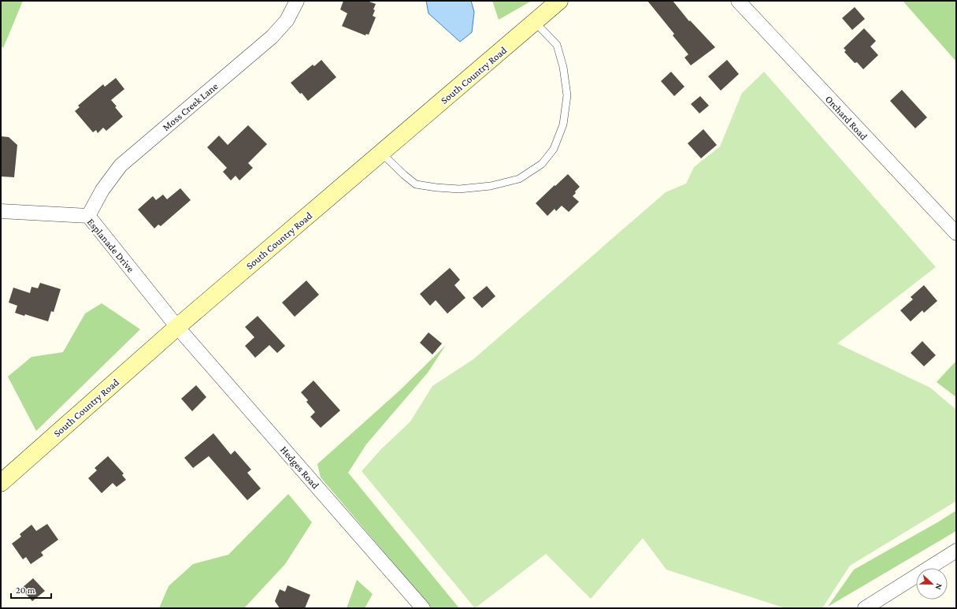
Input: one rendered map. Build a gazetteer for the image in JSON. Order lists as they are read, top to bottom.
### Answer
{
  "streets": {
    "main road": ["South Country Road"],
    "street": [
      "Moss Creek Lane",
      "Orchard Road",
      "Esplanade Drive",
      "Hedges Road"
    ]
  },
  "crossings": [
    ["South Country Road", "Esplanade Drive"],
    ["South Country Road", "Hedges Road"],
    ["Moss Creek Lane", "Esplanade Drive"],
    ["Esplanade Drive", "Hedges Road"]
  ],
  "scale_bar": "20 m",
  "north": "right"
}
